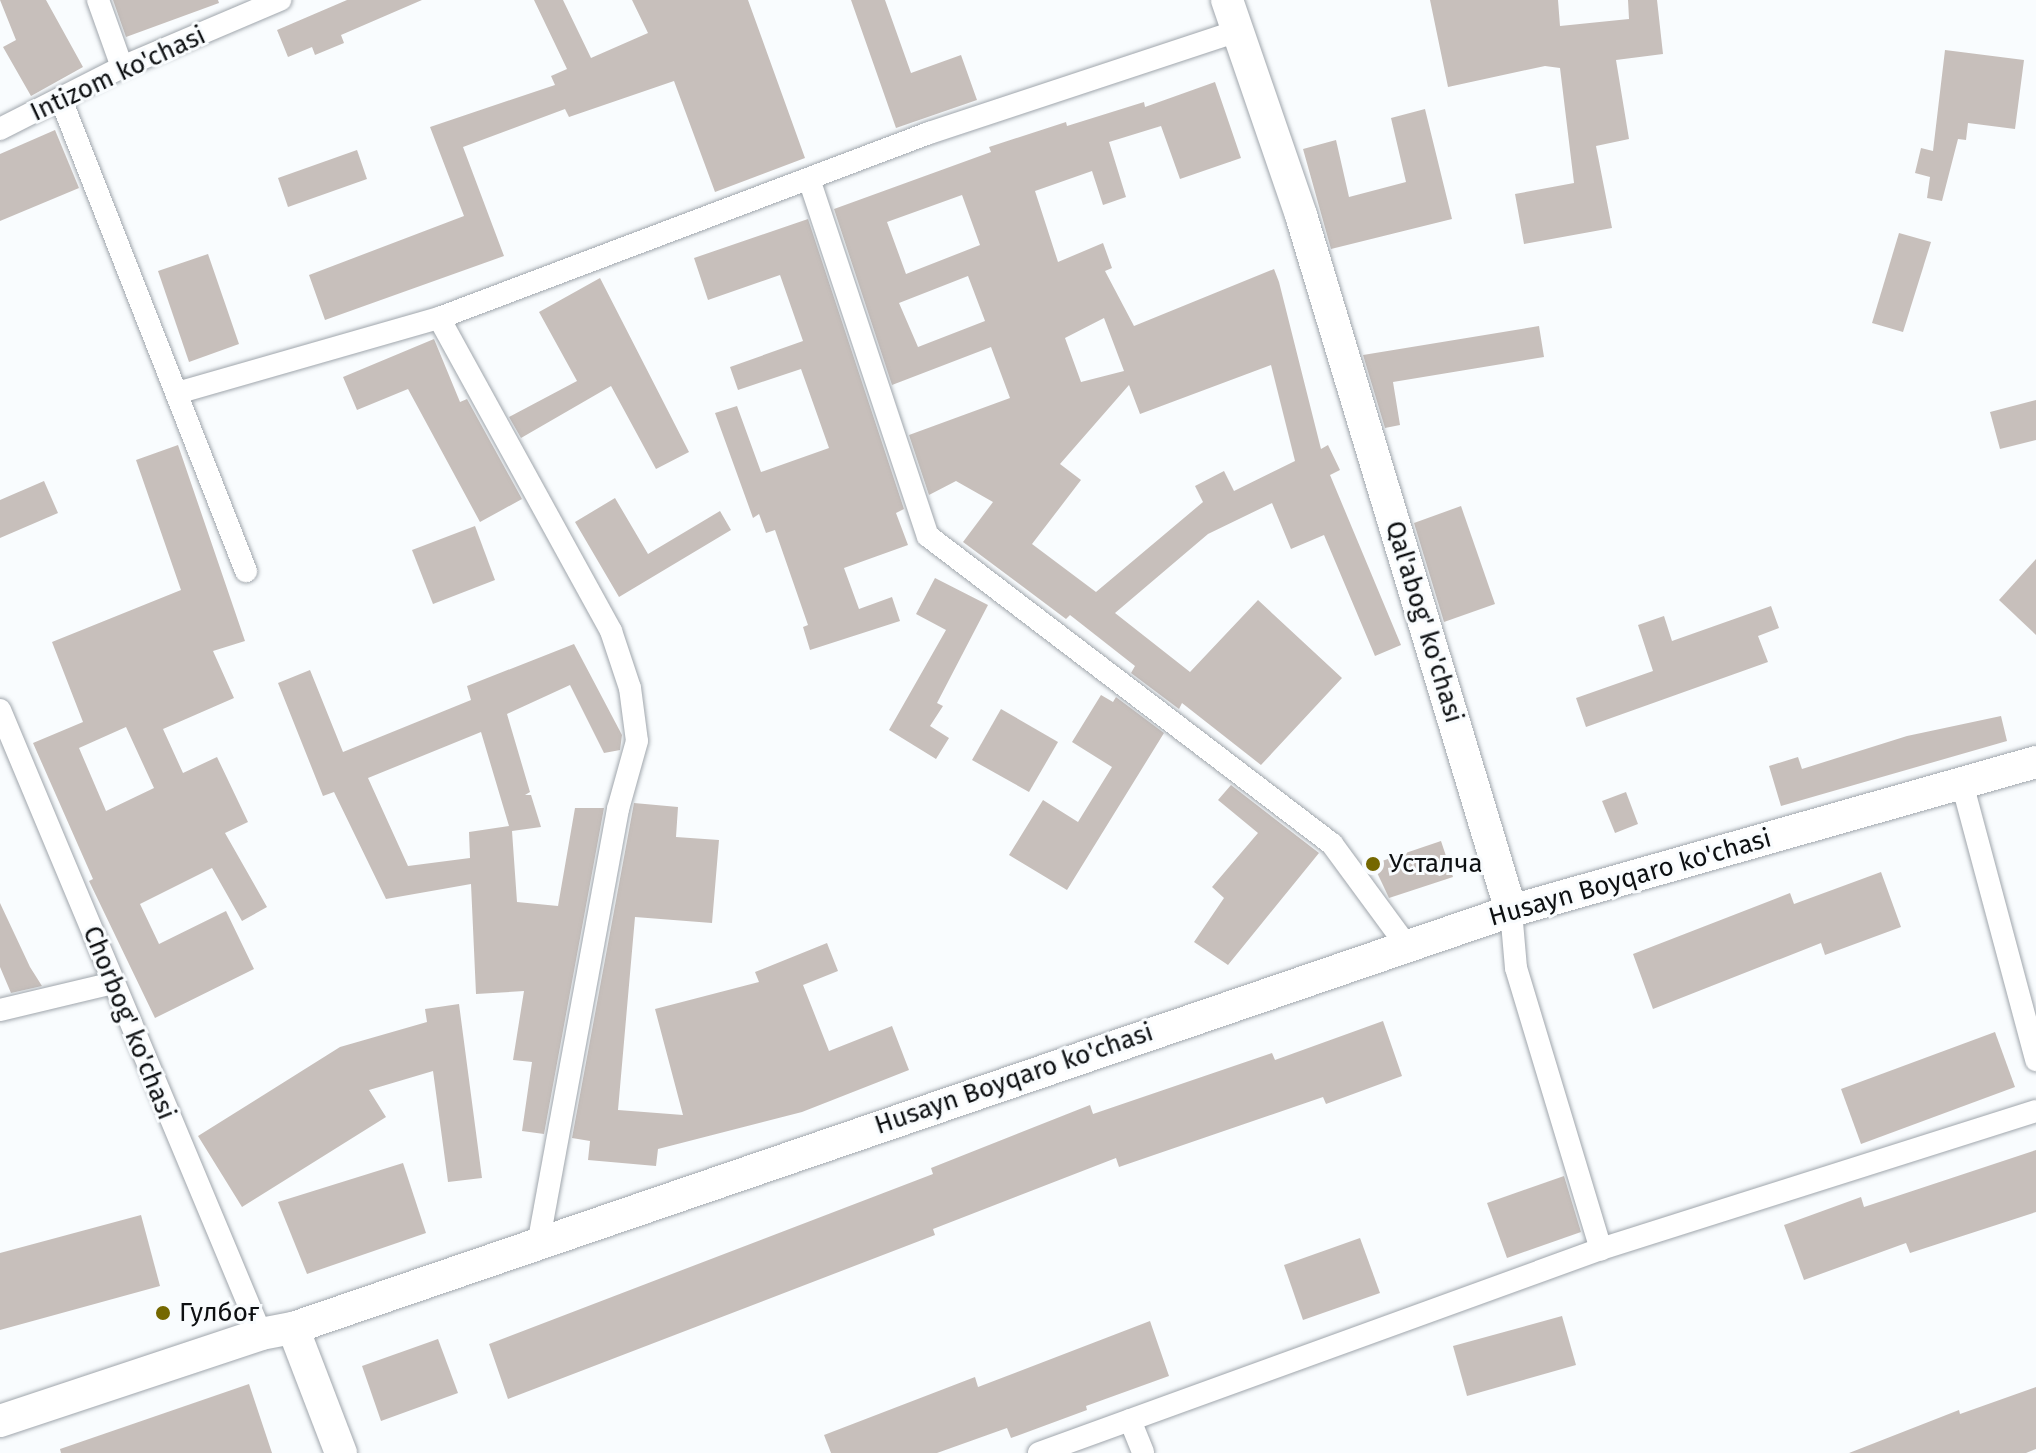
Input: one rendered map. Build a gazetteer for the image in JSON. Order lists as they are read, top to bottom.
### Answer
{
  "streets": {
    "main road": ["Qal'abog' ko'chasi", "Husayn Boyqaro ko'chasi"],
    "street": ["Intizom ko'chasi", "Сhorbog' ko'chasi"]
  },
  "crossings": [
    ["Qal'abog' ko'chasi", "Husayn Boyqaro ko'chasi"],
    ["Husayn Boyqaro ko'chasi", "Сhorbog' ko'chasi"]
  ],
  "places": ["Усталча", "Гулбоғ"]
}
